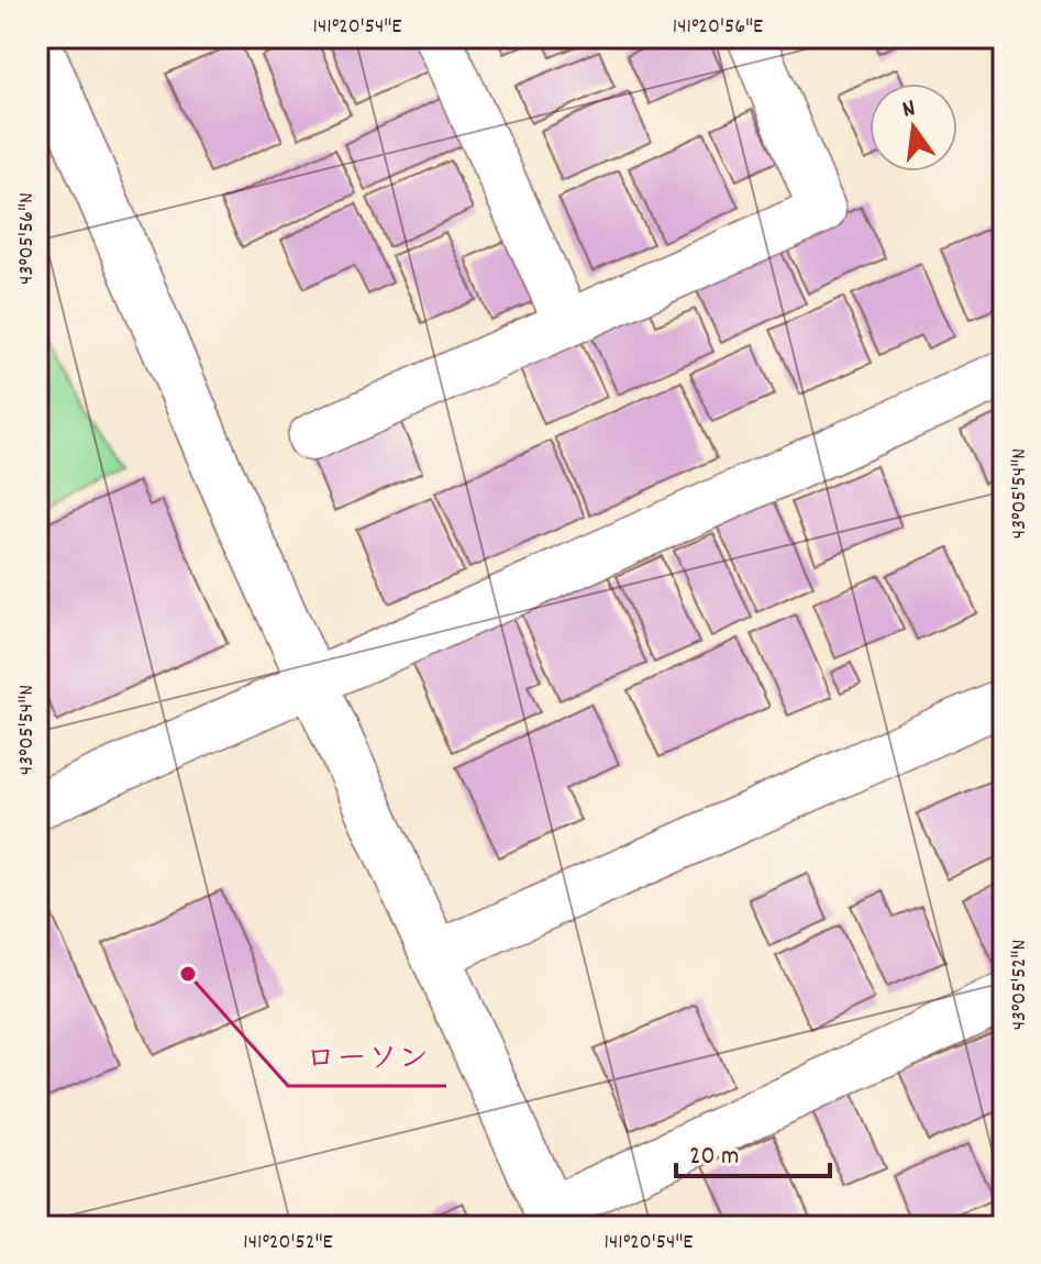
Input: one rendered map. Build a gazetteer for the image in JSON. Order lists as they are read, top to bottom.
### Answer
{
  "places": ["ローソン"],
  "scale_bar": "20 m",
  "north": "top",
  "coordinates": [
    "141°20'54\"E",
    "141°20'56\"E",
    "43°05'56\"N",
    "43°05'54\"N",
    "43°05'52\"N",
    "141°20'52\"E"
  ]
}
